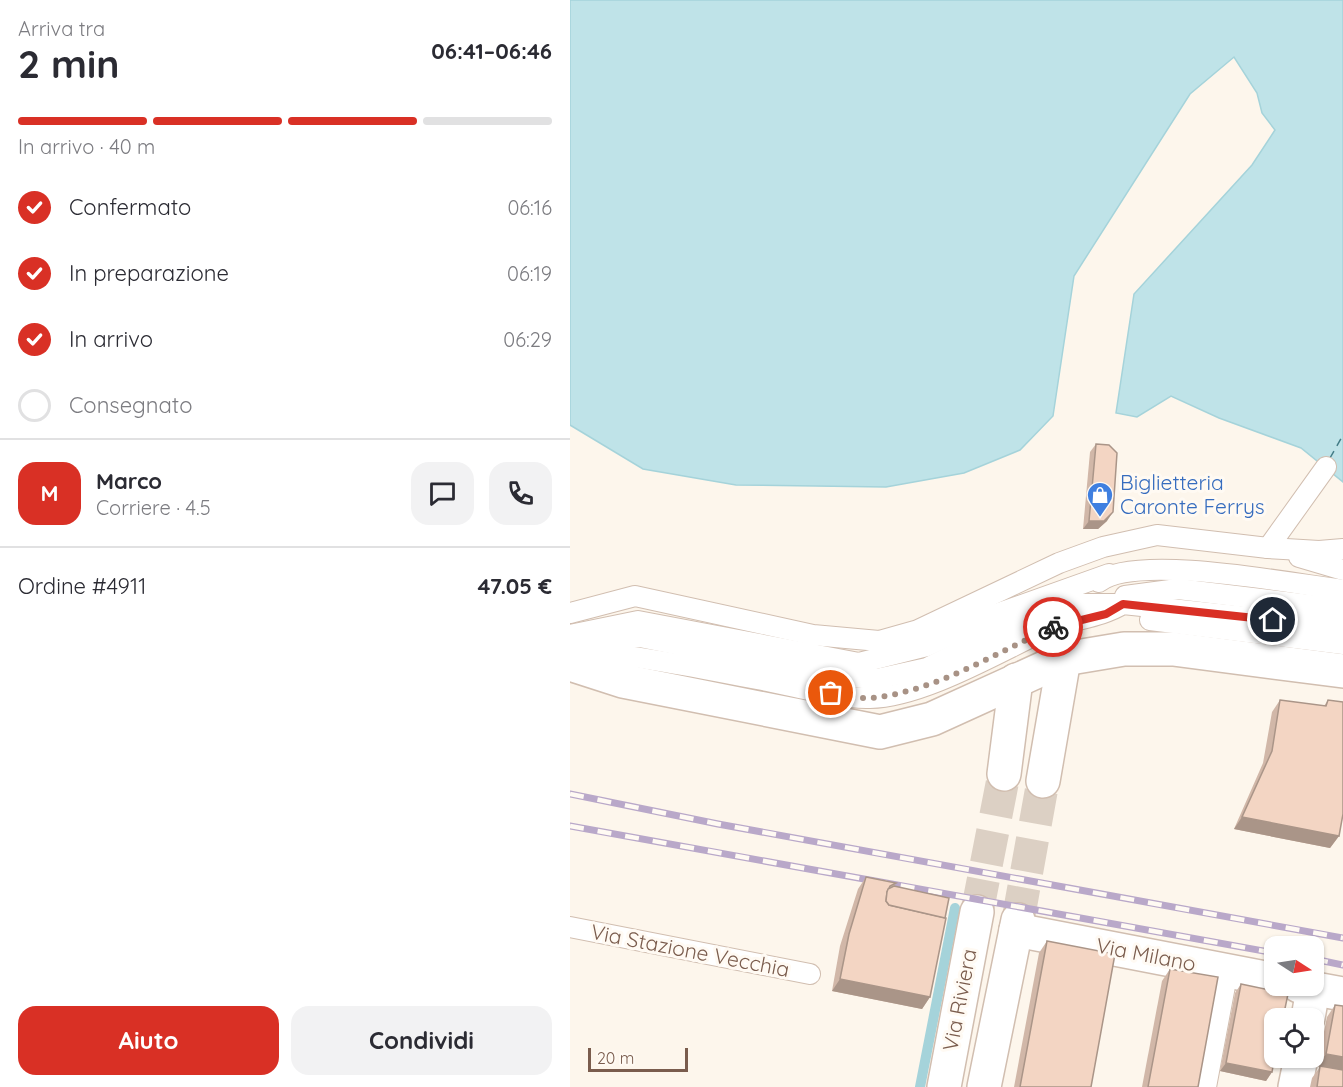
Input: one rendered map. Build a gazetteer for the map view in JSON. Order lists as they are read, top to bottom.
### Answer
{
  "streets": {
    "street": ["Via Milano", "Via Riviera"],
    "lane": ["Via Stazione Vecchia"]
  },
  "crossings": [
    ["Via Milano", "Via Riviera"]
  ],
  "places": {
    "shop": ["Biglietteria Caronte Ferrys"]
  },
  "scale_bar": "20 m",
  "north": "right",
  "page": {
    "heading": ["2 min", "Arriva tra", "06:41–06:46"],
    "panel": [
      "Marco",
      "Corriere · 4.5",
      "Ordine #4911",
      "47.05 €"
    ],
    "bar": "In arrivo · 40 m",
    "list": [
      ["Confermato", "06:16"],
      ["In preparazione", "06:19"],
      ["In arrivo", "06:29"],
      "Consegnato"
    ],
    "round": "M",
    "buttons": ["Aiuto", "Condividi"],
    "scale": "20 m"
  }
}
